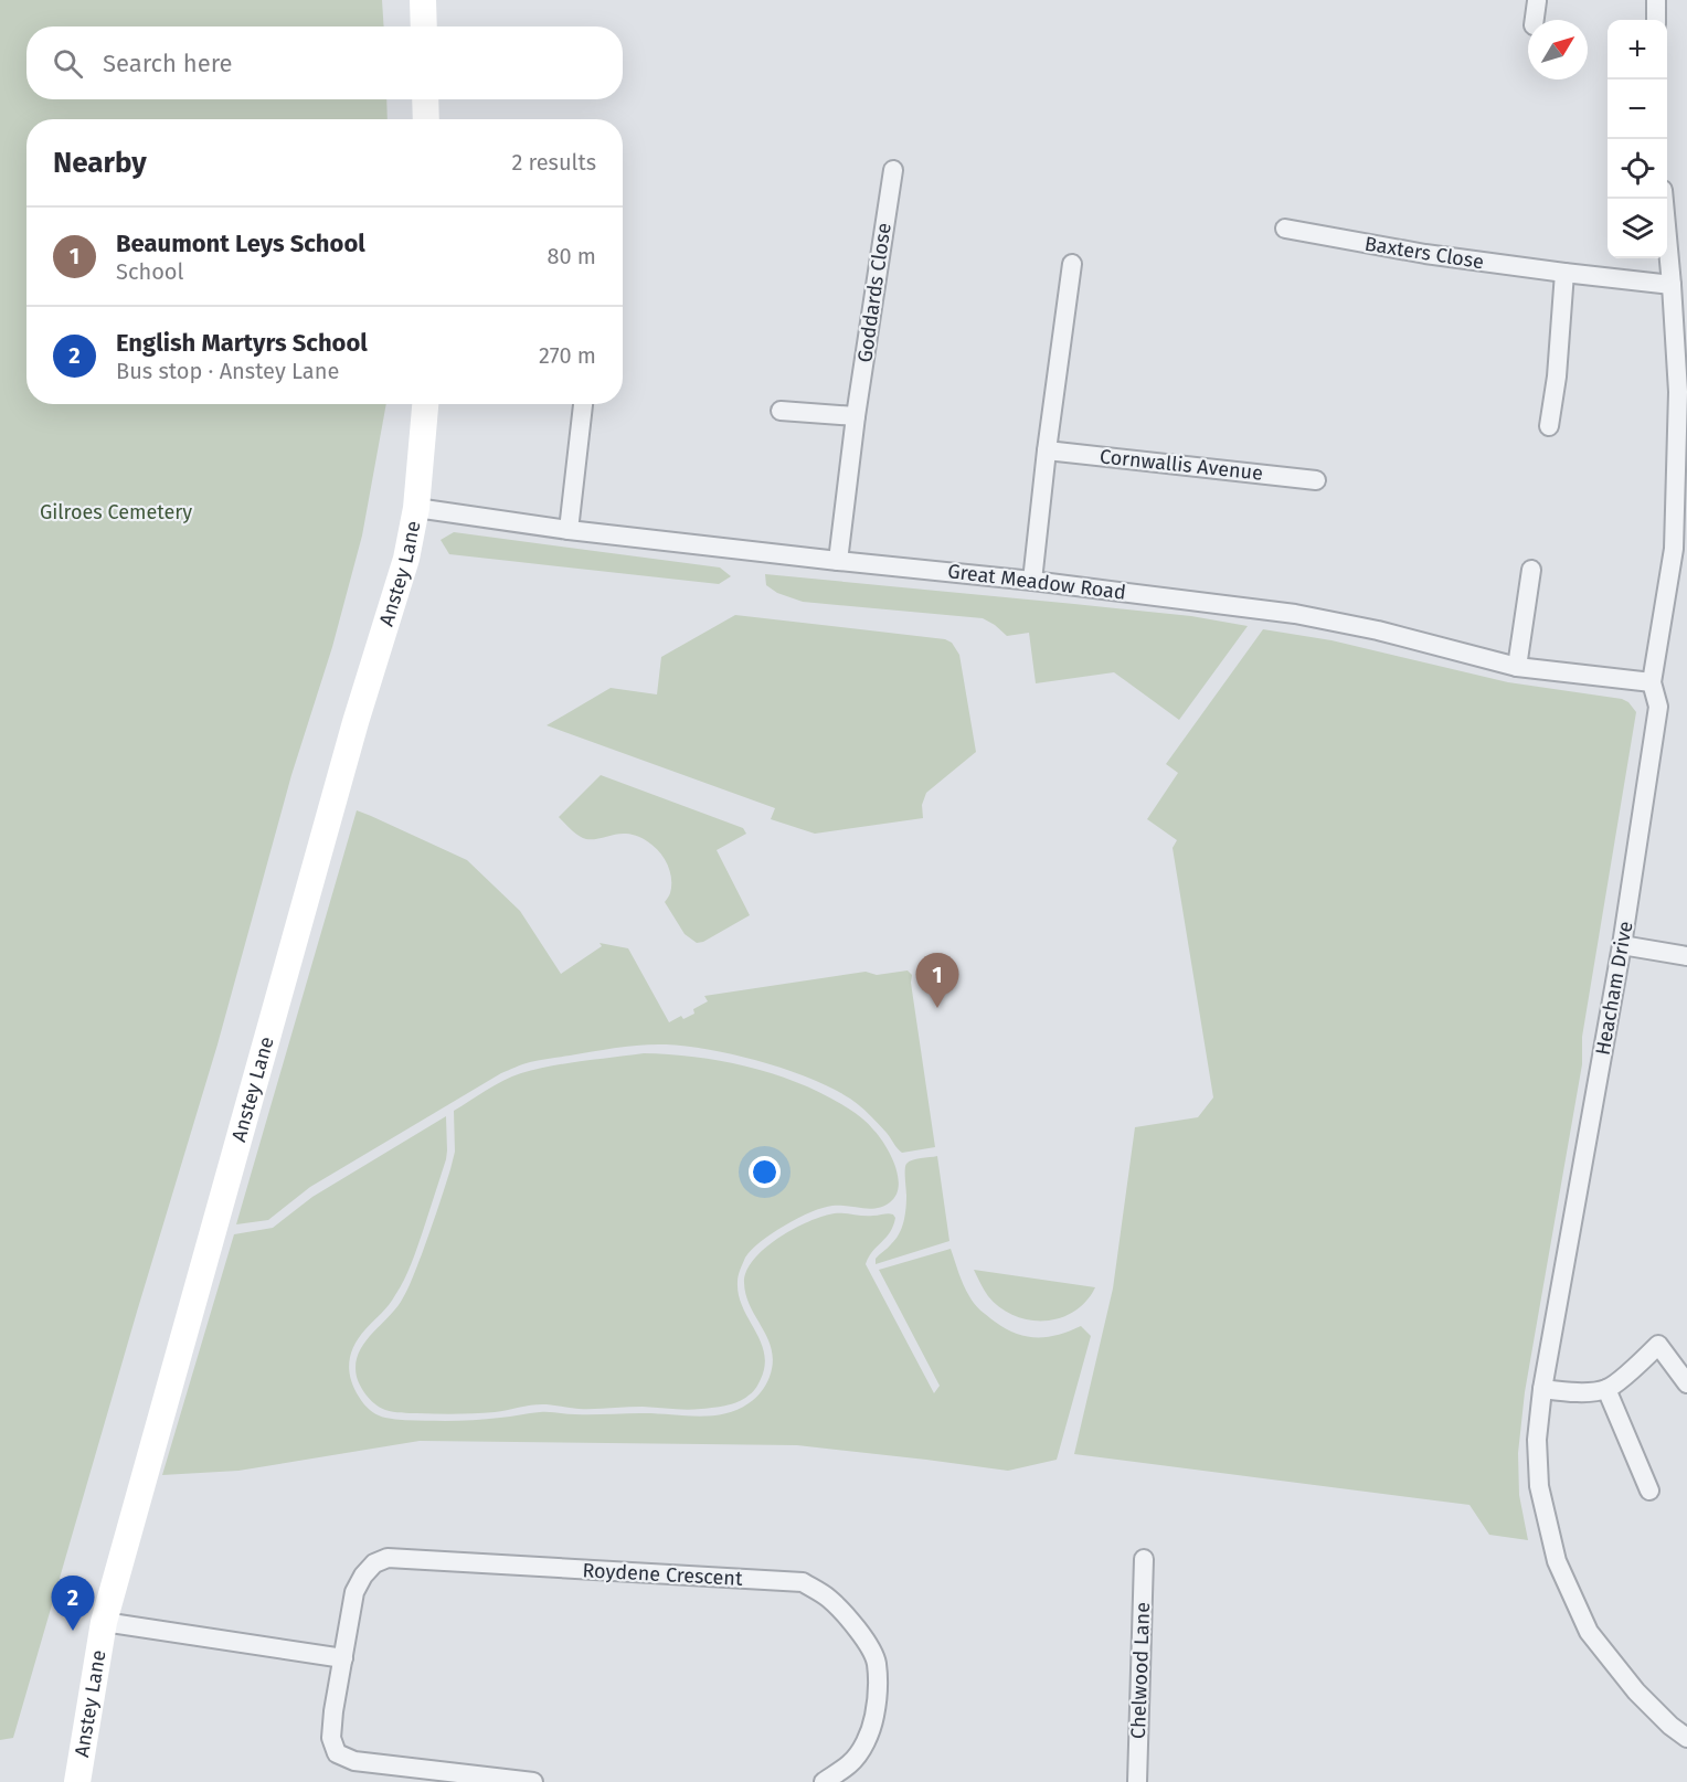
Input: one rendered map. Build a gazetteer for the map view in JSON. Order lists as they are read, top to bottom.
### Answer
{
  "streets": {
    "main road": ["Anstey Lane"],
    "street": [
      "Baxters Close",
      "Goddards Close",
      "Cornwallis Avenue",
      "Great Meadow Road",
      "Heacham Drive",
      "Roydene Crescent",
      "Chelwood Lane"
    ]
  },
  "crossings": [
    ["Baxters Close", "Heacham Drive"],
    ["Goddards Close", "Great Meadow Road"],
    ["Anstey Lane", "Great Meadow Road"],
    ["Great Meadow Road", "Heacham Drive"]
  ],
  "parks": ["Gilroes Cemetery"],
  "north": "top right",
  "page": {
    "map_buttons": ["+", "−"],
    "search": "Search here",
    "heading": ["Nearby", "2 results"],
    "list": [
      {
        "mark": "1",
        "name": "Beaumont Leys School",
        "note": "School",
        "value": "80 m"
      },
      {
        "mark": "2",
        "name": "English Martyrs School",
        "note": "Bus stop · Anstey Lane",
        "value": "270 m"
      }
    ],
    "pins": ["1", "2"]
  }
}
